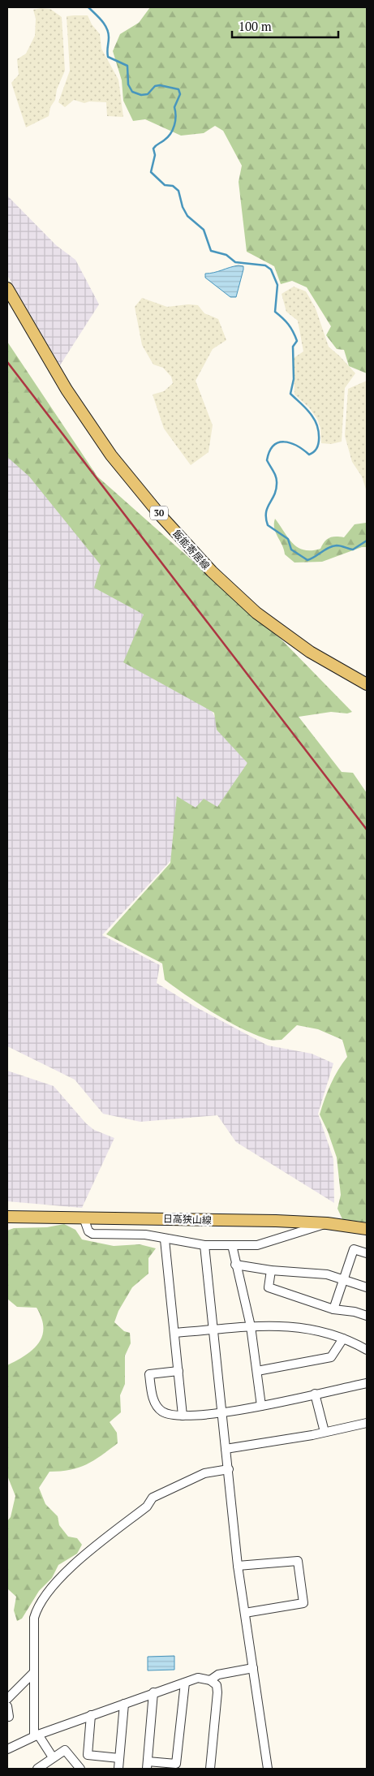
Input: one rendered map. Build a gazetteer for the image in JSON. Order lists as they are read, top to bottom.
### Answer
{
  "streets": {
    "main road": ["30", "飯能寄居線", "日高狭山線"]
  },
  "scale_bar": "100 m"
}
